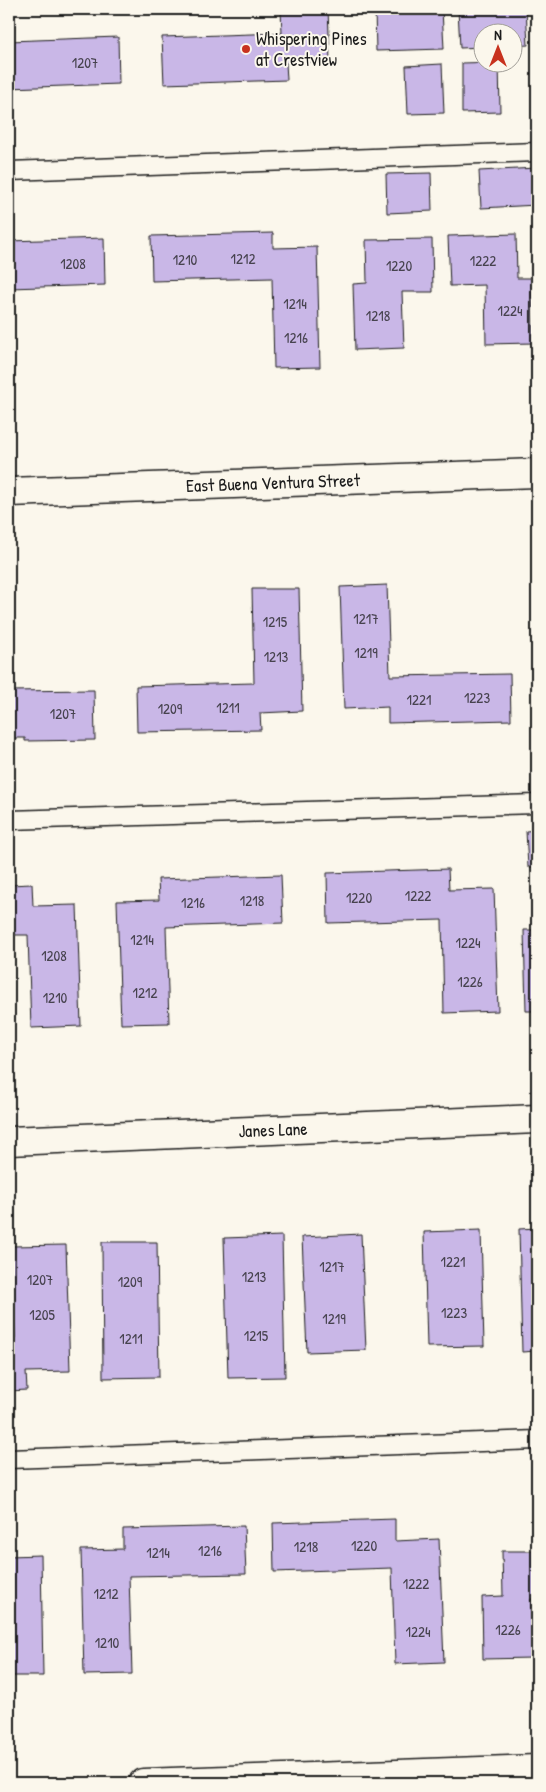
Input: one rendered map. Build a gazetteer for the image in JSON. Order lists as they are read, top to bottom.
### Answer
{
  "streets": {
    "street": ["East Buena Ventura Street", "Janes Lane"]
  },
  "places": ["Whispering Pines at Crestview"],
  "house_numbers": [
    "1207",
    "1212",
    "1210",
    "1222",
    "1208",
    "1220",
    "1214",
    "1224",
    "1218",
    "1216",
    "1217",
    "1215",
    "1219",
    "1213",
    "1223",
    "1221",
    "1211",
    "1209",
    "1207",
    "1222",
    "1220",
    "1218",
    "1216",
    "1214",
    "1224",
    "1208",
    "1226",
    "1212",
    "1210",
    "1221",
    "1217",
    "1213",
    "1207",
    "1209",
    "1223",
    "1205",
    "1219",
    "1215",
    "1211",
    "1220",
    "1218",
    "1216",
    "1214",
    "1222",
    "1212",
    "1226",
    "1224",
    "1210"
  ],
  "north": "top"
}
